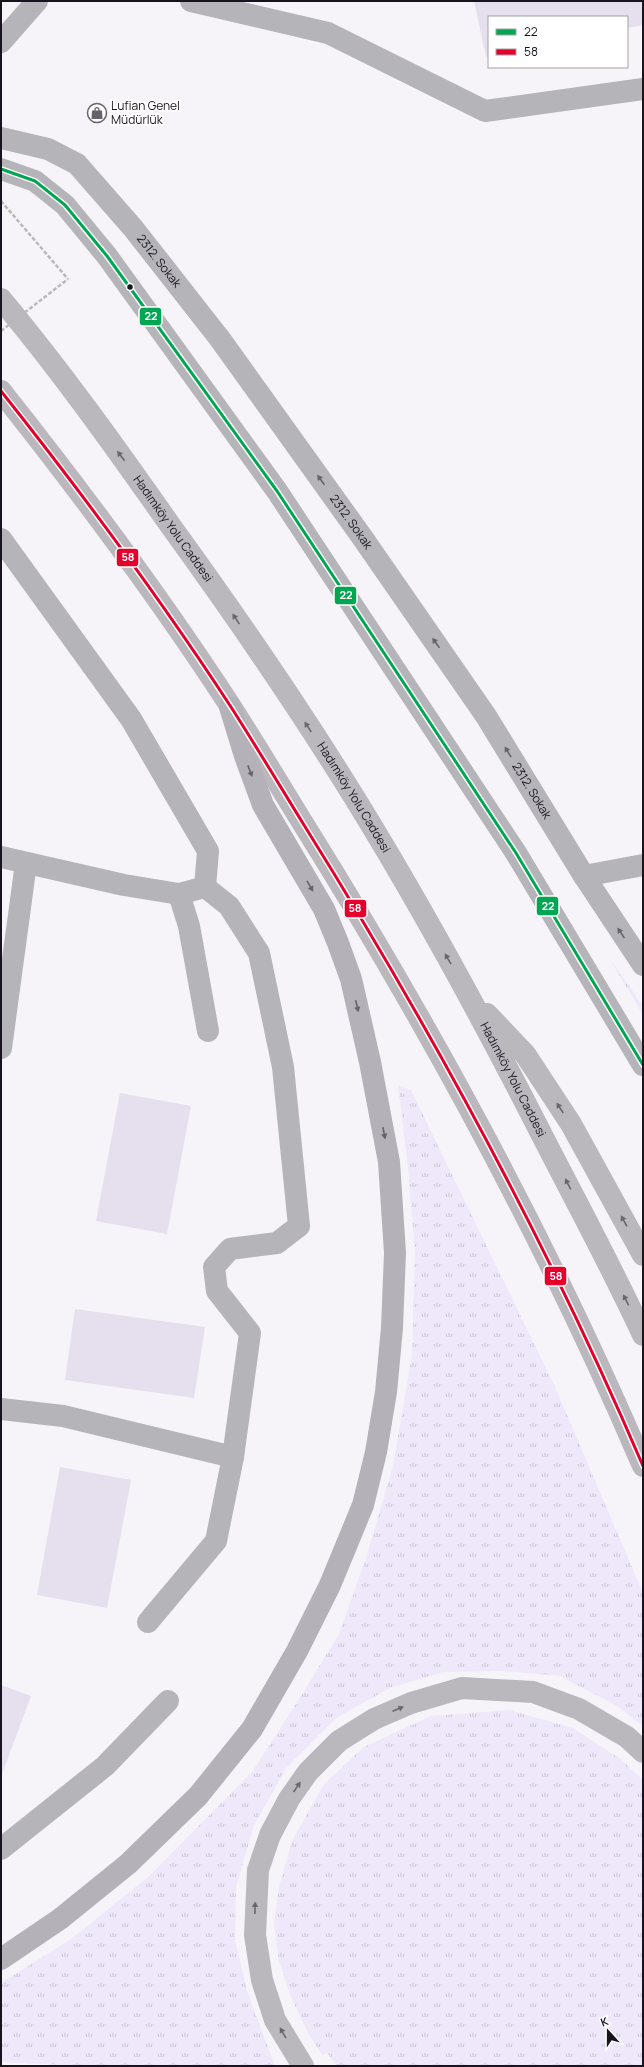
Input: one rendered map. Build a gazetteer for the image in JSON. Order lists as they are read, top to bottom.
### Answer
{
  "streets": {
    "main road": ["Hadımköy Yolu Caddesi"],
    "street": ["2312. Sokak"]
  },
  "places": {
    "shop": ["Lufian Genel Müdürlük"]
  },
  "lines": ["transit line 22", "transit line 58"],
  "legend": ["22", "58"],
  "north": "top"
}
